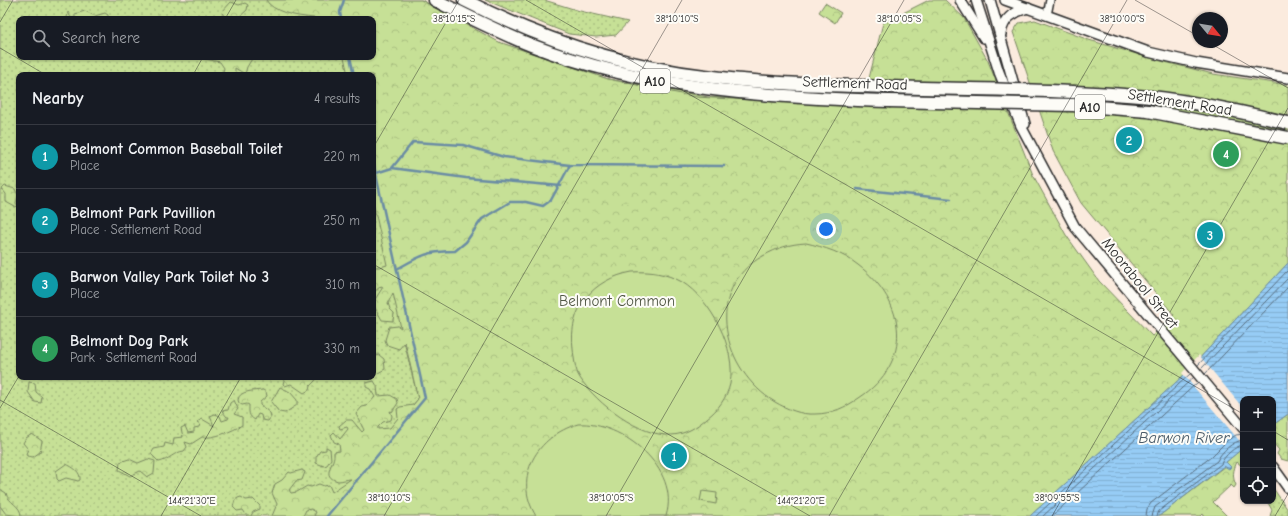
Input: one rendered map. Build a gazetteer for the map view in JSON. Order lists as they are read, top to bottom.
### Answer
{
  "streets": {
    "highway": ["A10", "Settlement Road"],
    "street": ["Moorabool Street"]
  },
  "water": ["Barwon River"],
  "parks": ["Belmont Common"],
  "north": "bottom right",
  "page": {
    "search": "Search here",
    "heading": ["Nearby", "4 results"],
    "list": [
      {
        "mark": "1",
        "name": "Belmont Common Baseball Toilet",
        "note": "Place",
        "value": "220 m"
      },
      {
        "mark": "2",
        "name": "Belmont Park Pavillion",
        "note": "Place · Settlement Road",
        "value": "250 m"
      },
      {
        "mark": "3",
        "name": "Barwon Valley Park Toilet No 3",
        "note": "Place",
        "value": "310 m"
      },
      {
        "mark": "4",
        "name": "Belmont Dog Park",
        "note": "Park · Settlement Road",
        "value": "330 m"
      }
    ],
    "pins": [
      "2",
      "4",
      "3",
      "1"
    ],
    "map_buttons": ["+", "−"]
  },
  "coordinates": [
    "38°10'15\"S",
    "38°10'10\"S",
    "38°10'05\"S",
    "38°10'00\"S",
    "38°09'55\"S",
    "144°21'30\"E",
    "144°21'20\"E"
  ]
}
